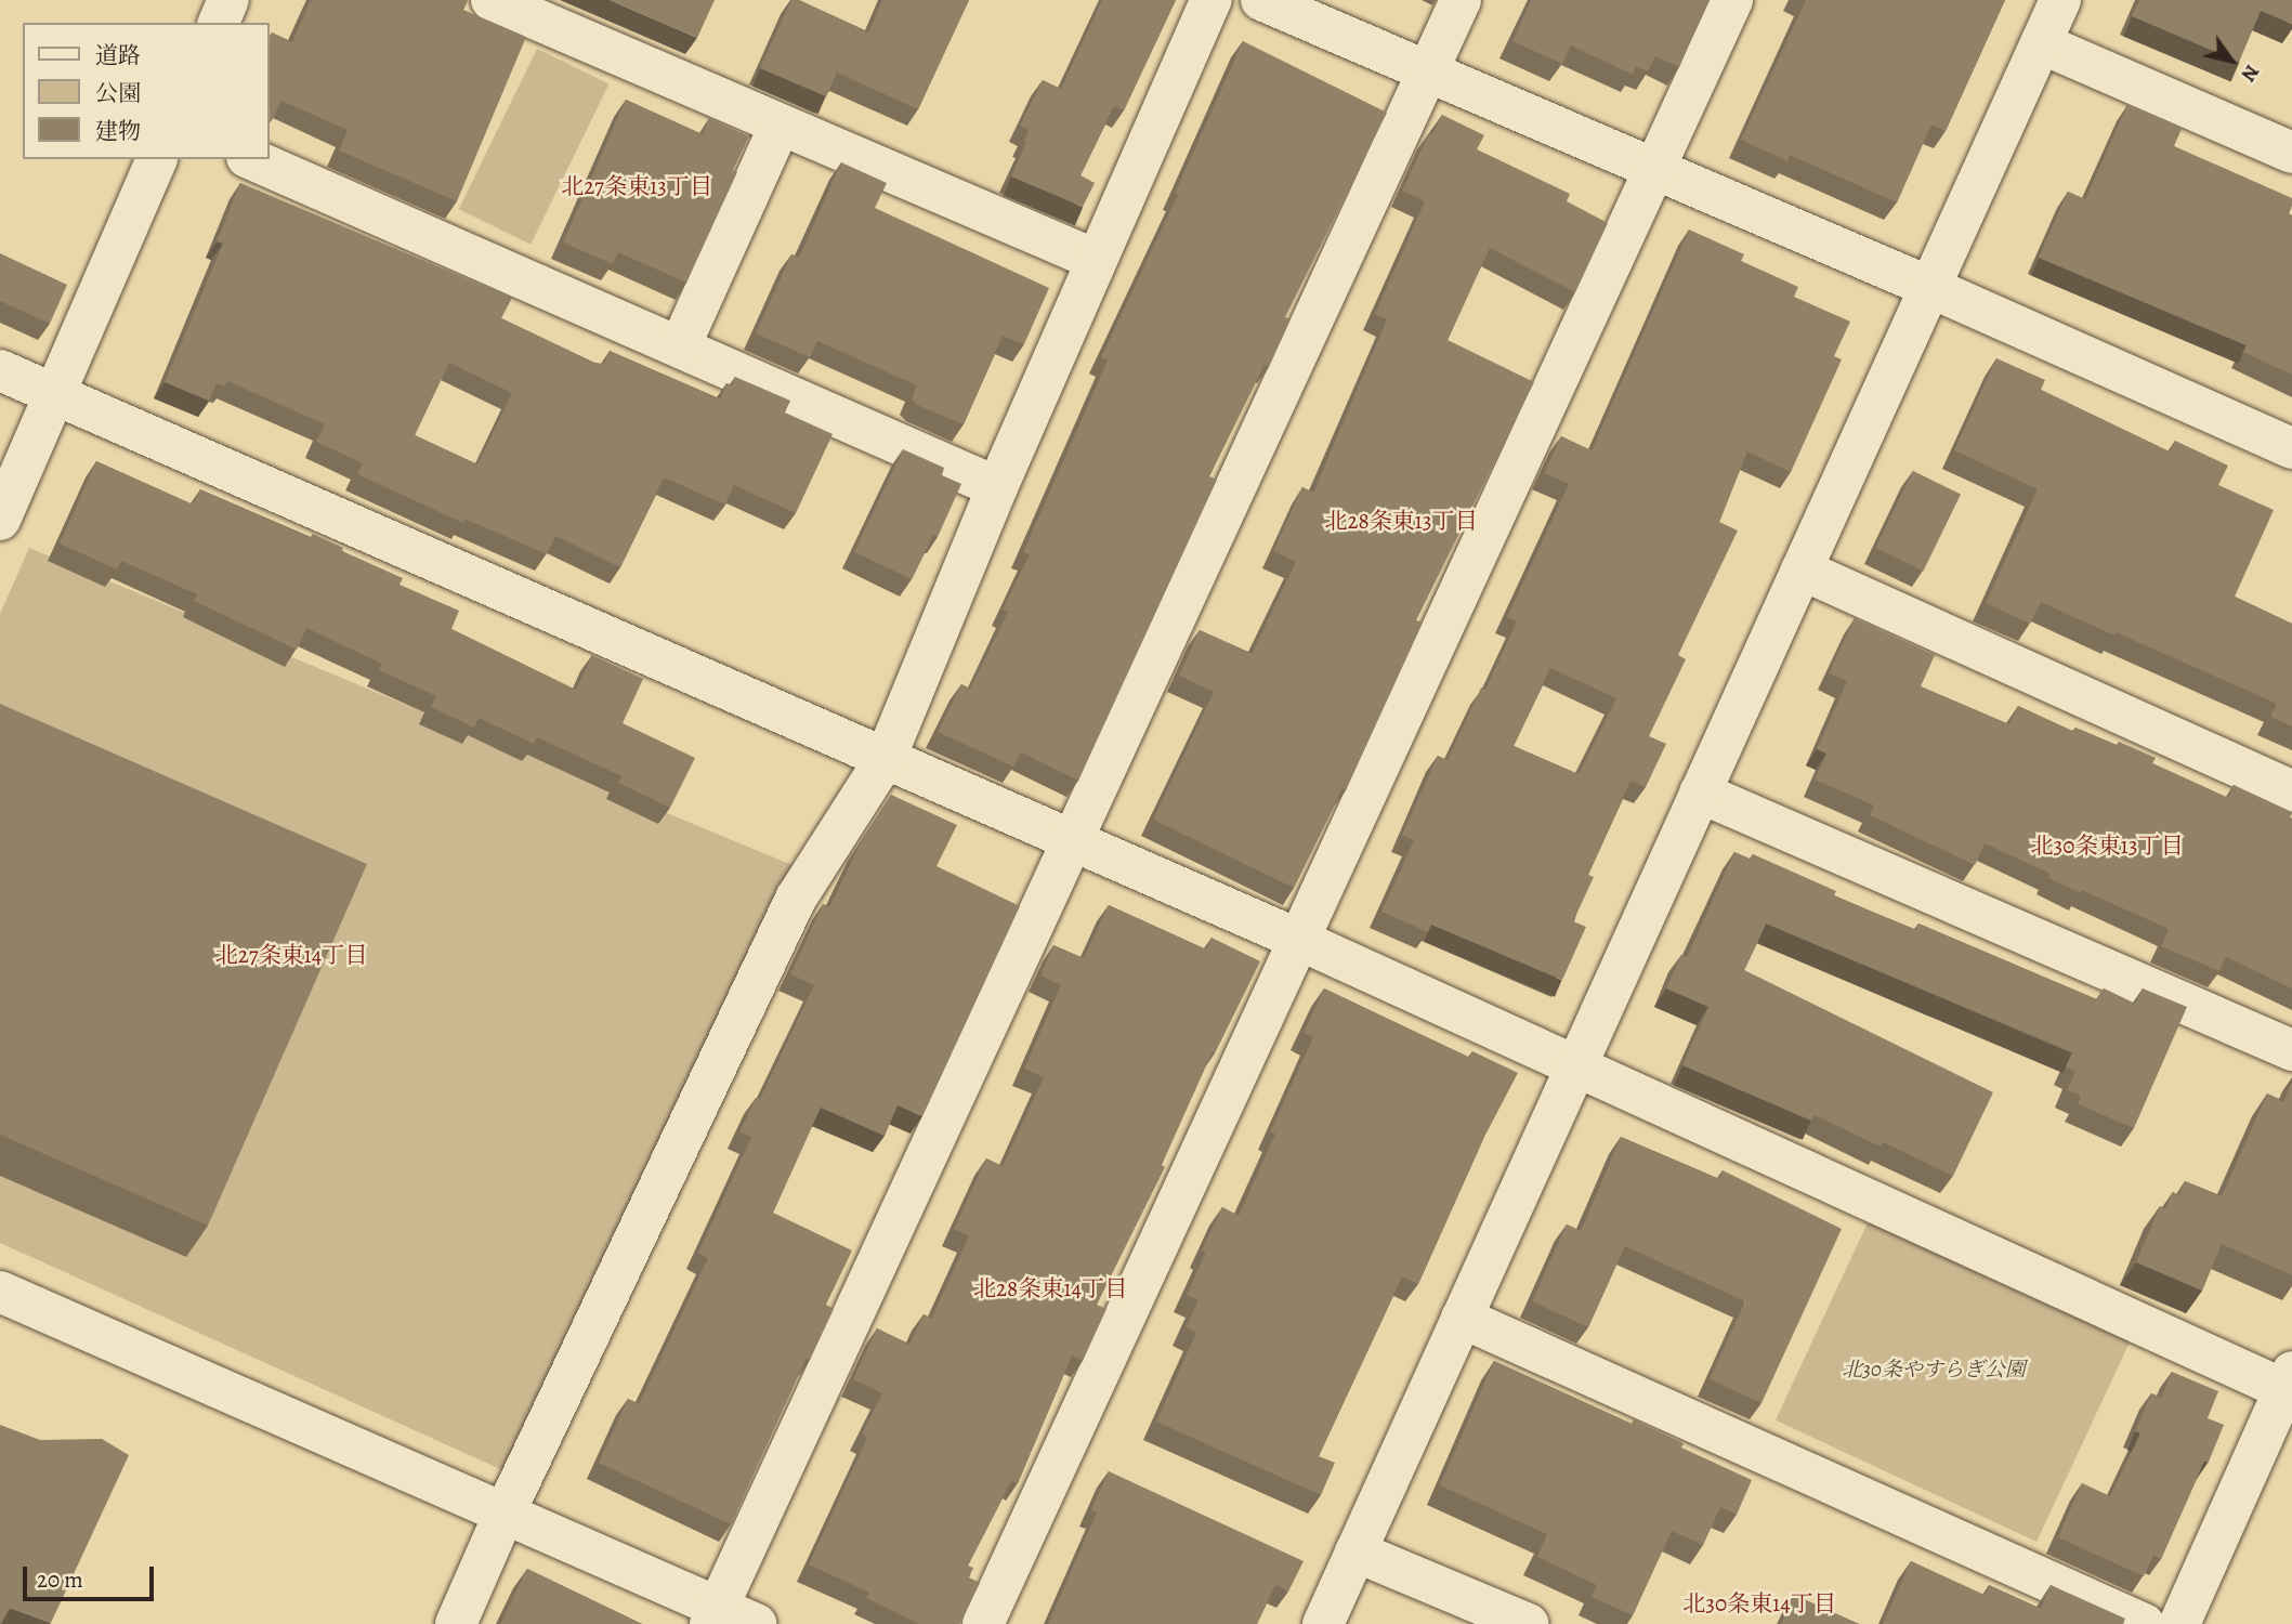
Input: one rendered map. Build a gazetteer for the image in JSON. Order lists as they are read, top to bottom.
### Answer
{
  "districts": [
    "北27条東13丁目",
    "北28条東13丁目",
    "北30条東13丁目",
    "北27条東14丁目",
    "北28条東14丁目",
    "北30条東14丁目"
  ],
  "parks": ["北30条やすらぎ公園"],
  "legend": ["道路", "公園", "建物"],
  "scale_bar": "20 m",
  "north": "bottom right"
}
